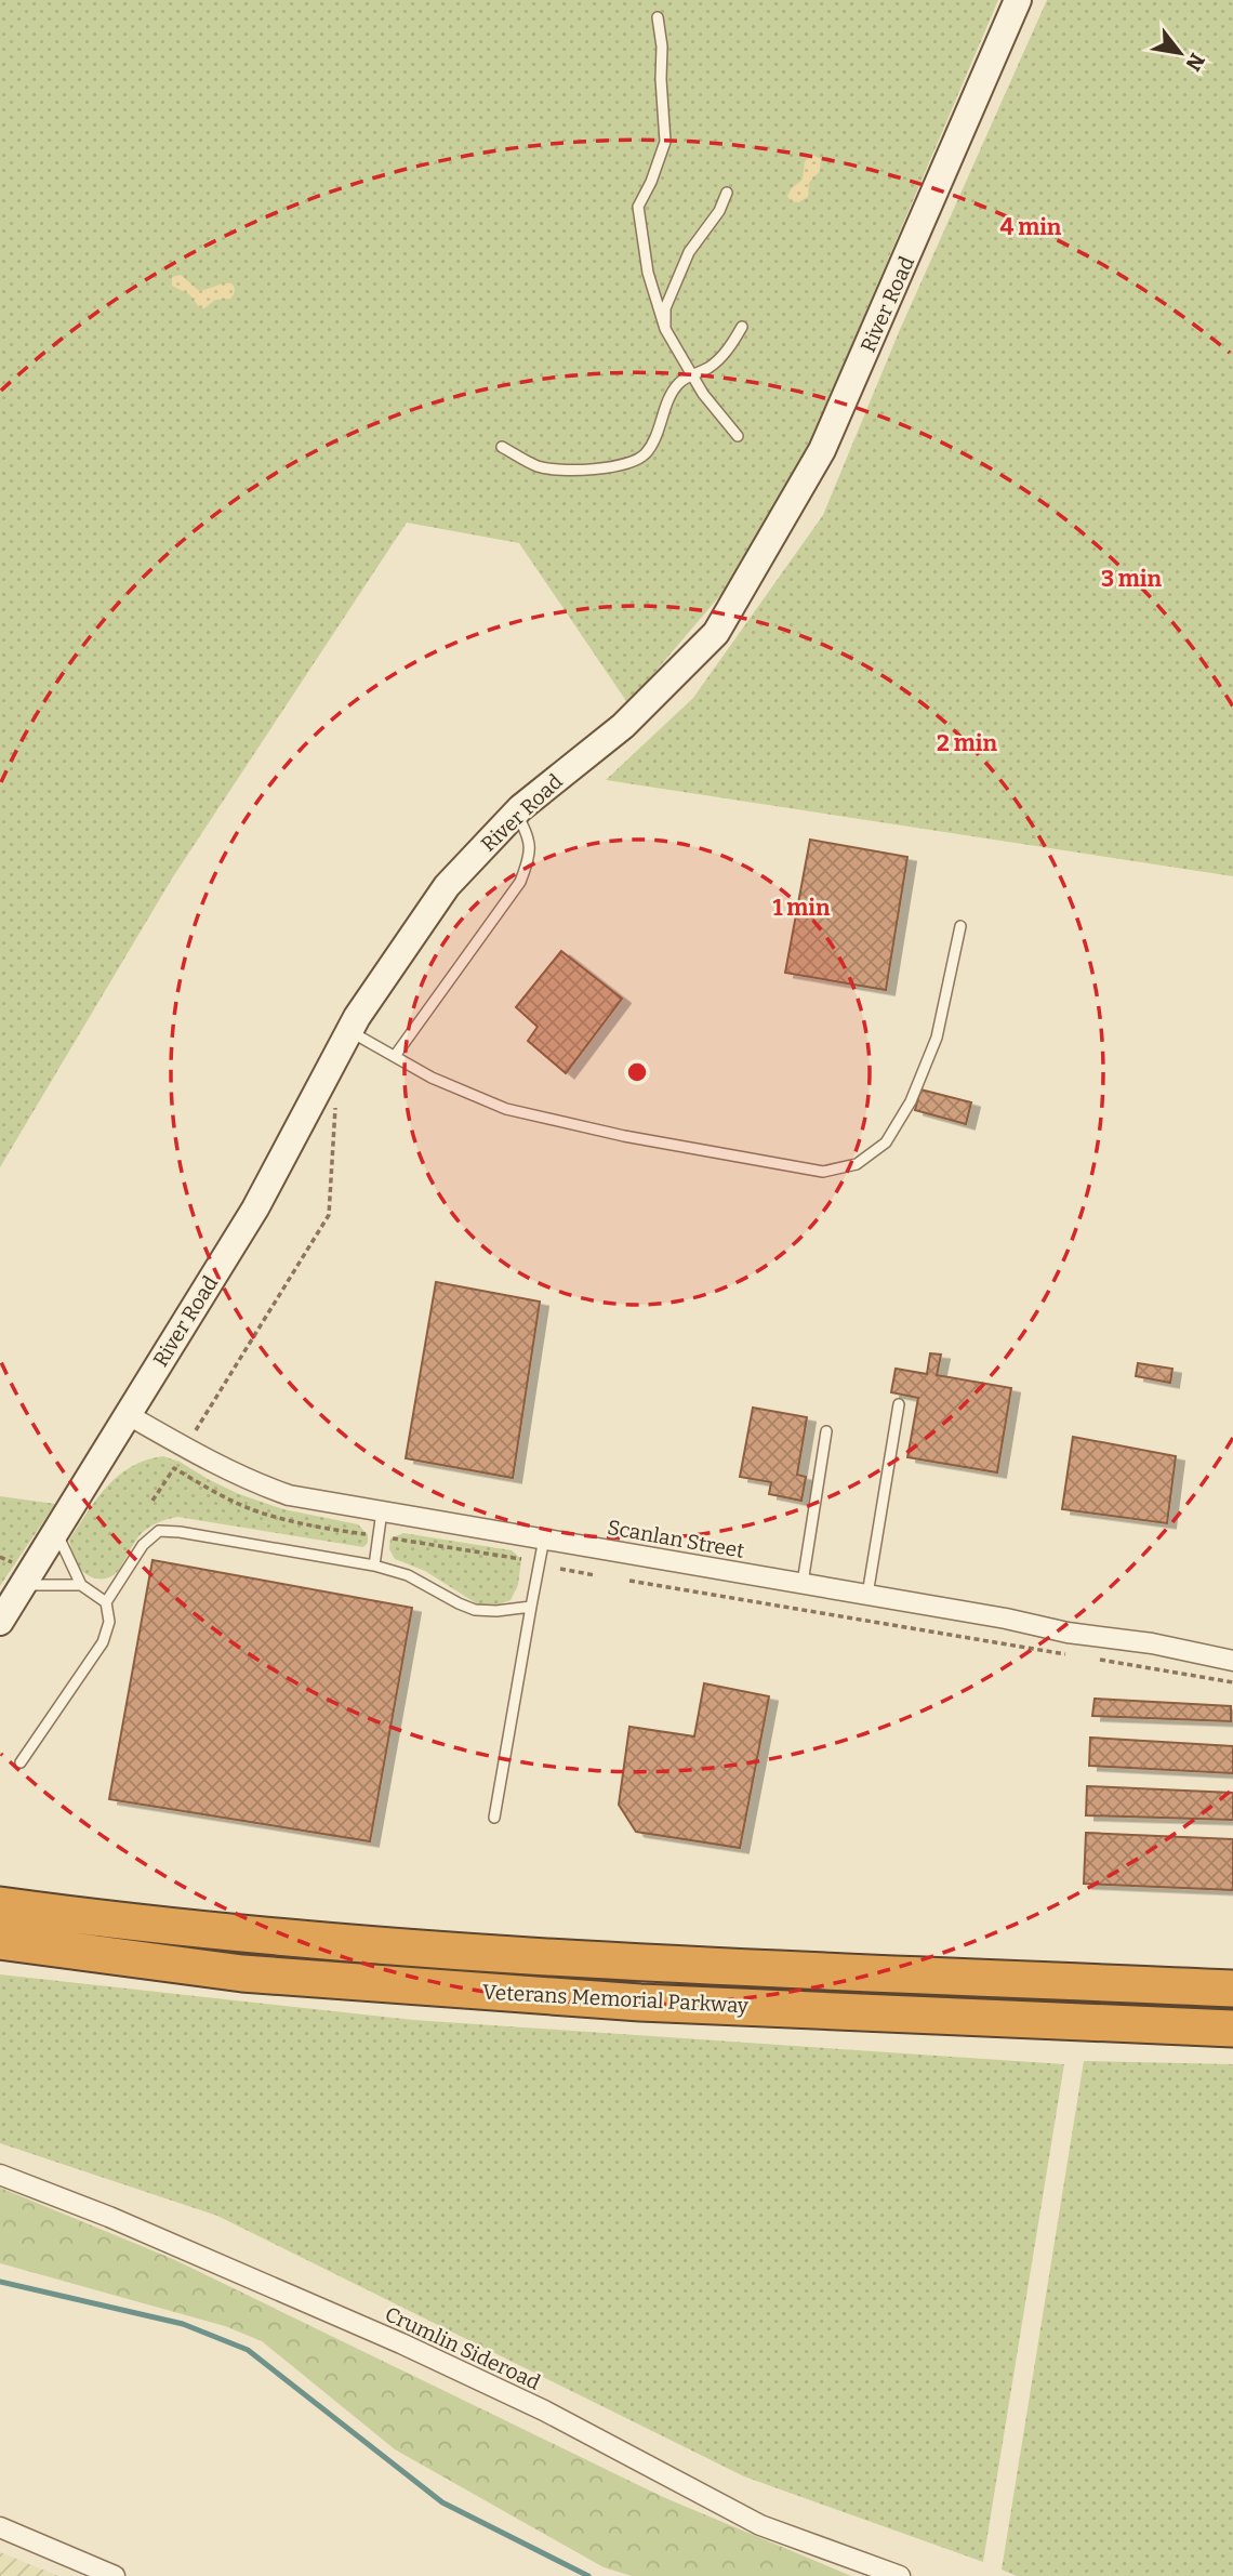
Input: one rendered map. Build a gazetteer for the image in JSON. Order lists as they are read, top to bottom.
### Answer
{
  "streets": {
    "highway": ["Veterans Memorial Parkway"],
    "street": ["River Road", "Scanlan Street", "Crumlin Sideroad"]
  },
  "crossings": [
    ["River Road", "Scanlan Street"]
  ],
  "north": "bottom right",
  "rings": [
    "4 min",
    "3 min",
    "2 min",
    "1 min"
  ]
}
